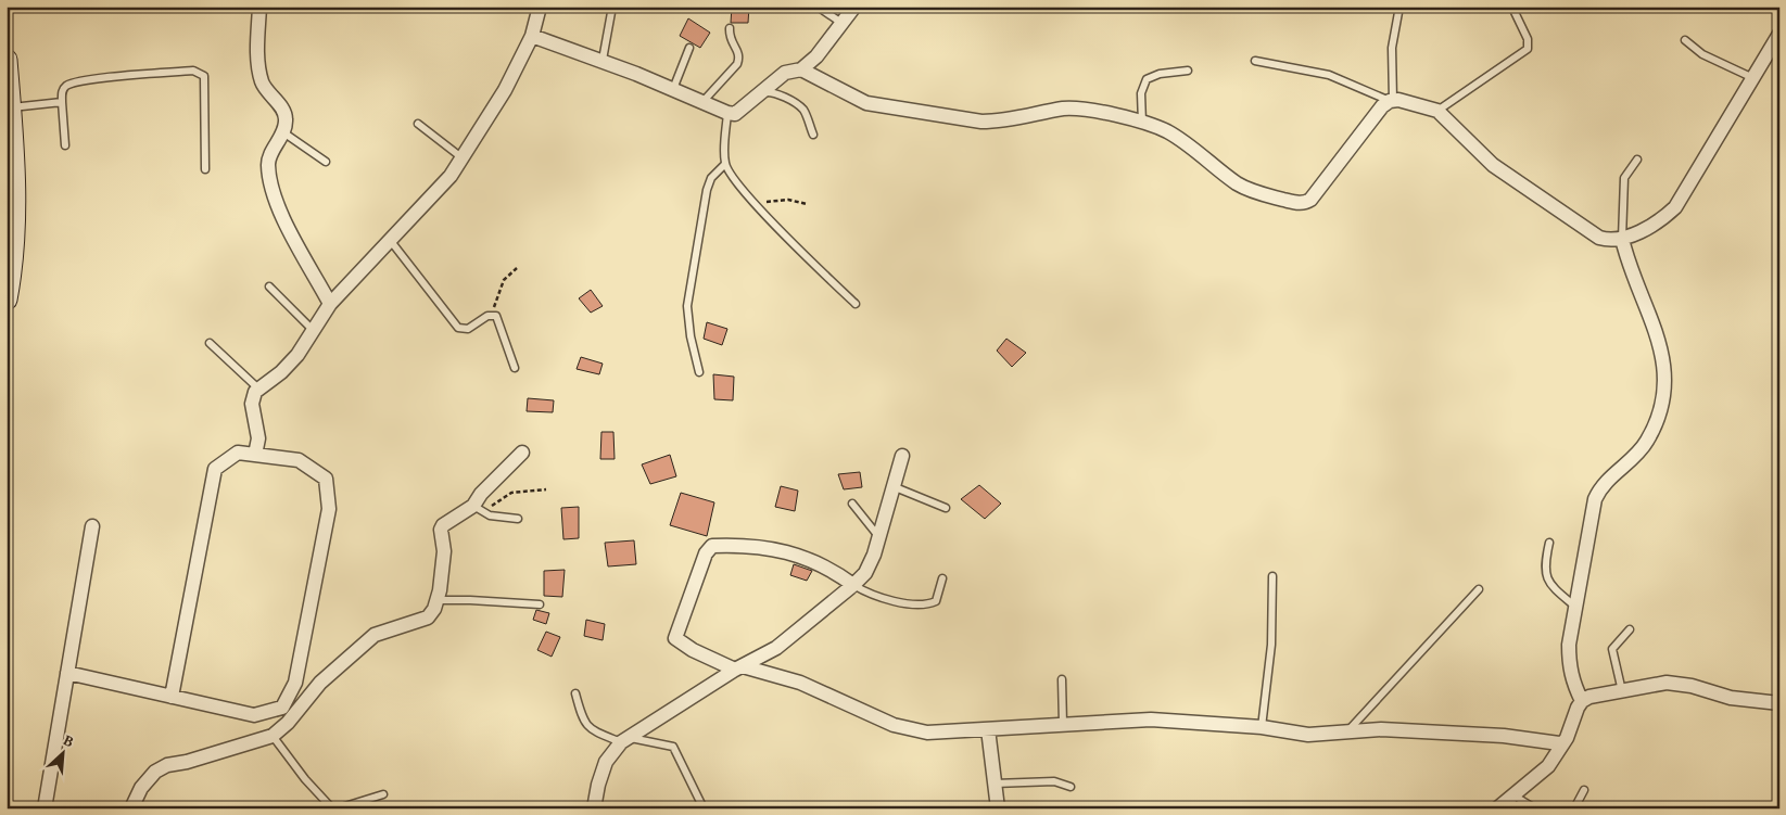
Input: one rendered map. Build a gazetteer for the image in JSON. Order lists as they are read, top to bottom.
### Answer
{
  "north": "top right"
}
